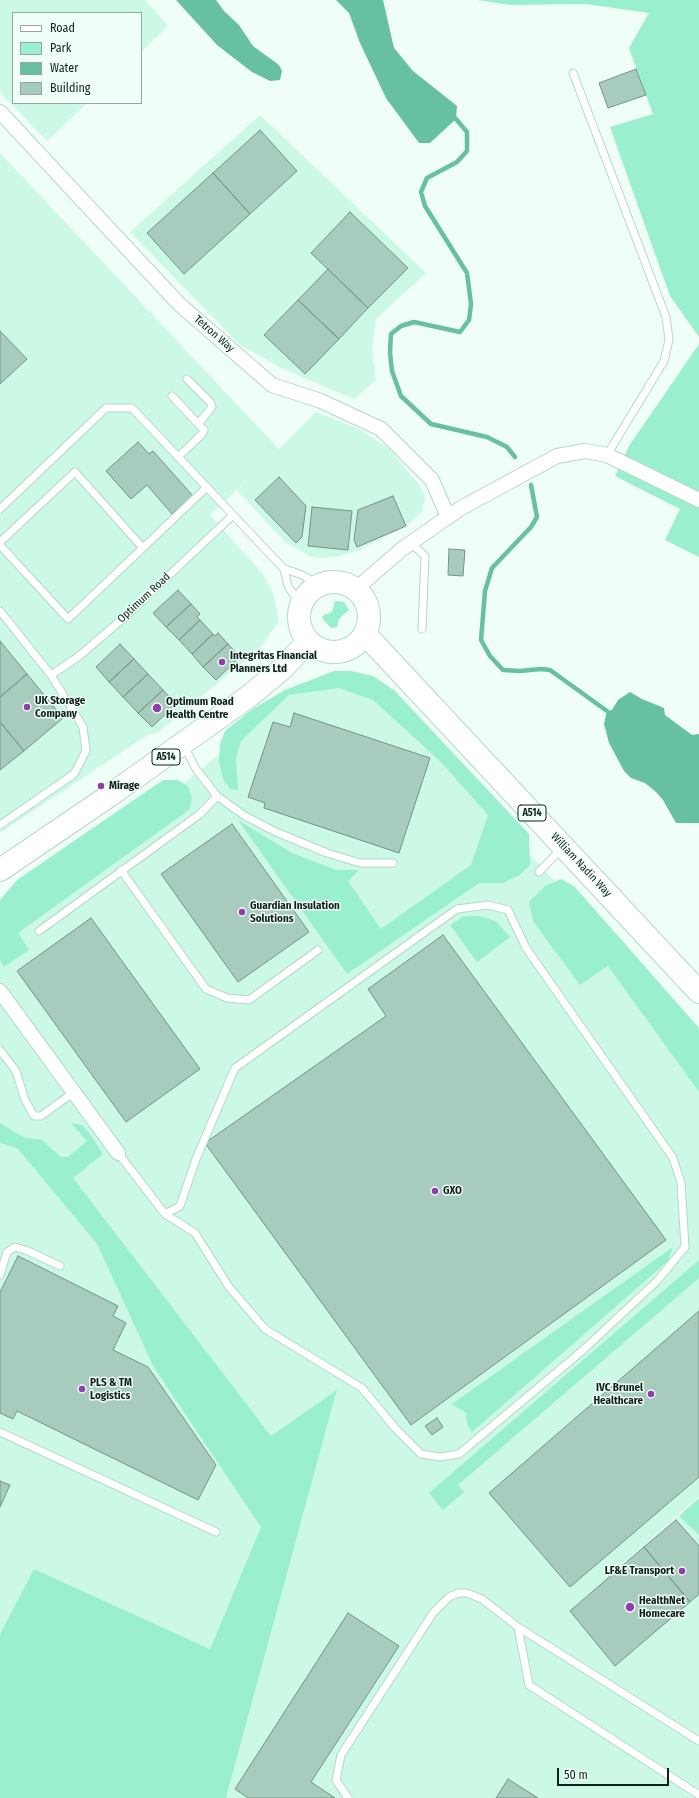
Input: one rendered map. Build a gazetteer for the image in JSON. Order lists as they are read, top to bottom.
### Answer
{
  "streets": {
    "main road": ["A514", "William Nadin Way"],
    "street": ["Tetron Way"],
    "lane": ["Optimum Road"]
  },
  "crossings": [
    ["A514", "William Nadin Way"]
  ],
  "places": [
    "Integritas Financial Planners Ltd",
    "UK Storage Company",
    "Optimum Road Health Centre",
    "Mirage",
    "Guardian Insulation Solutions",
    "GXO",
    "PLS & TM Logistics",
    "IVC Brunel Healthcare",
    "LF&E Transport",
    "HealthNet Homecare"
  ],
  "legend": [
    "Road",
    "Park",
    "Water",
    "Building"
  ],
  "scale_bar": "50 m"
}
